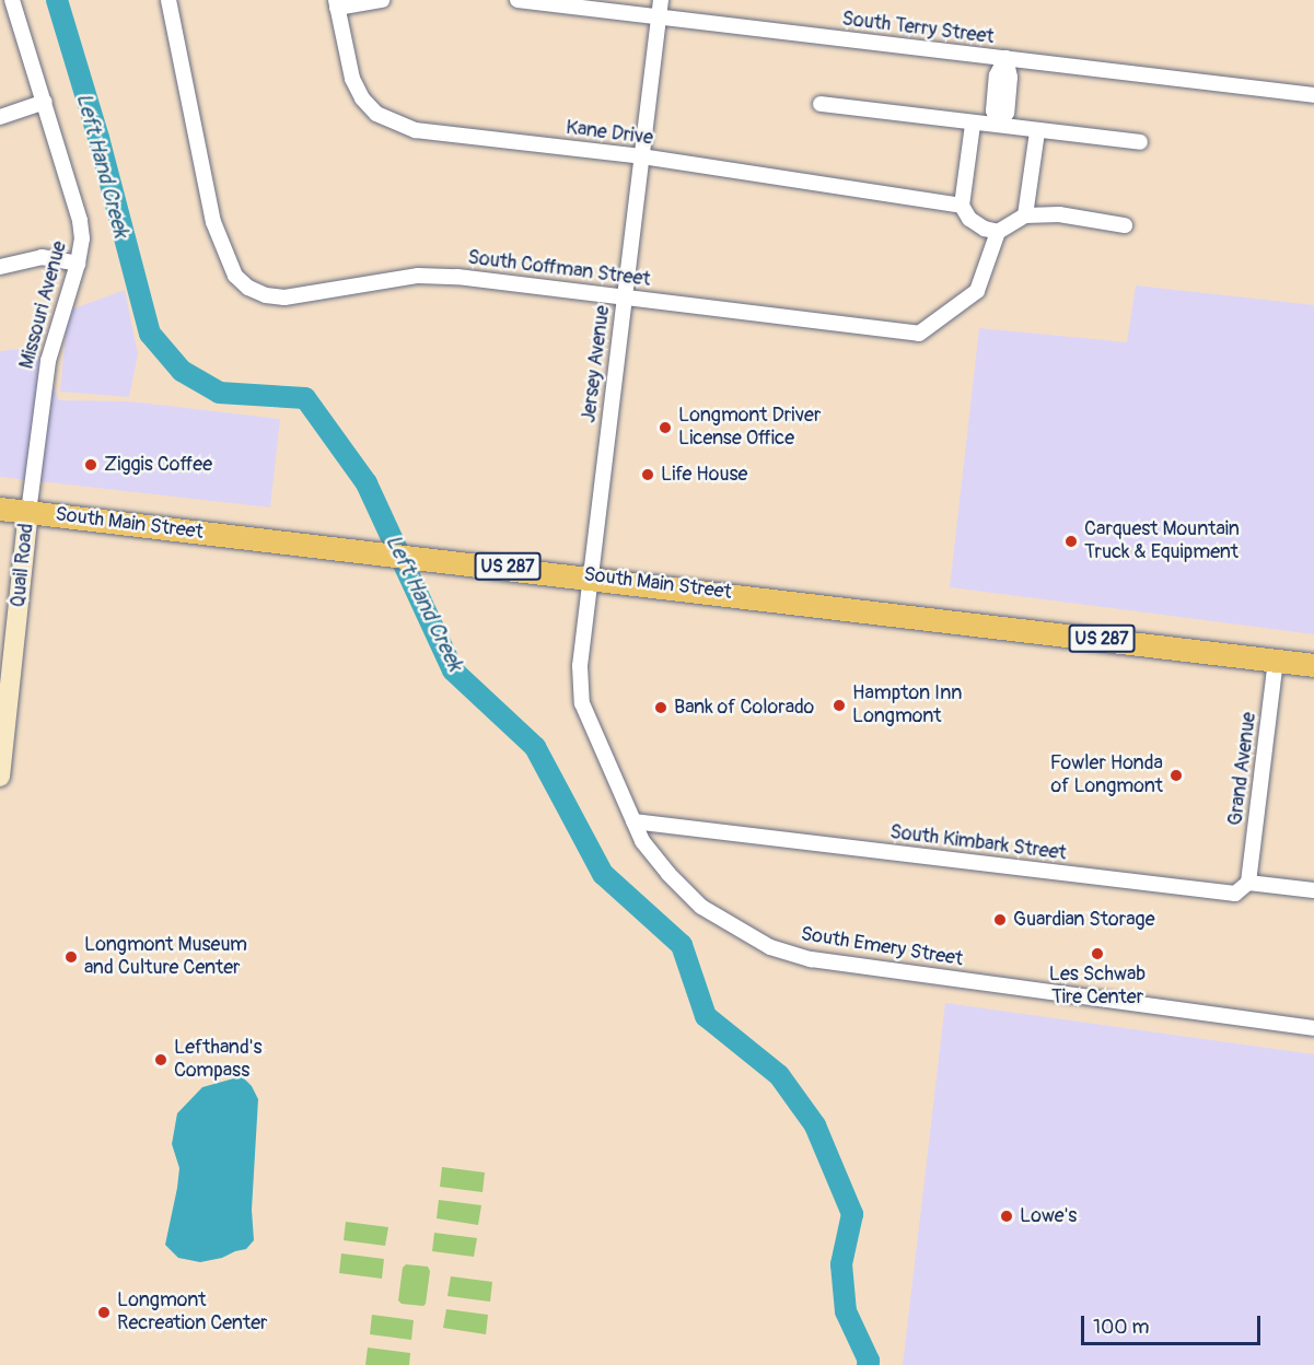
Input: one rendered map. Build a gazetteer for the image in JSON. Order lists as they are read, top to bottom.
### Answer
{
  "streets": {
    "main road": ["South Main Street", "US 287"],
    "street": [
      "South Terry Street",
      "Kane Drive",
      "South Coffman Street",
      "Missouri Avenue",
      "Jersey Avenue",
      "Quail Road",
      "Grand Avenue",
      "South Kimbark Street",
      "South Emery Street"
    ]
  },
  "crossings": [
    ["South Terry Street", "Jersey Avenue"],
    ["Kane Drive", "Jersey Avenue"],
    ["South Coffman Street", "Jersey Avenue"],
    ["Missouri Avenue", "South Main Street"],
    ["Missouri Avenue", "Quail Road"],
    ["Jersey Avenue", "South Main Street"],
    ["Jersey Avenue", "South Emery Street"],
    ["South Main Street", "Quail Road"],
    ["South Main Street", "Grand Avenue"],
    ["South Main Street", "South Emery Street"],
    ["Grand Avenue", "South Kimbark Street"],
    ["South Kimbark Street", "South Emery Street"]
  ],
  "water": ["Left Hand Creek"],
  "places": [
    "Longmont Driver License Office",
    "Ziggis Coffee",
    "Life House",
    "Carquest Mountain Truck & Equipment",
    "Hampton Inn Longmont",
    "Bank of Colorado",
    "Fowler Honda of Longmont",
    "Guardian Storage",
    "Les Schwab Tire Center",
    "Longmont Museum and Culture Center",
    "Lefthand's Compass",
    "Lowe's",
    "Longmont Recreation Center"
  ],
  "scale_bar": "100 m"
}
